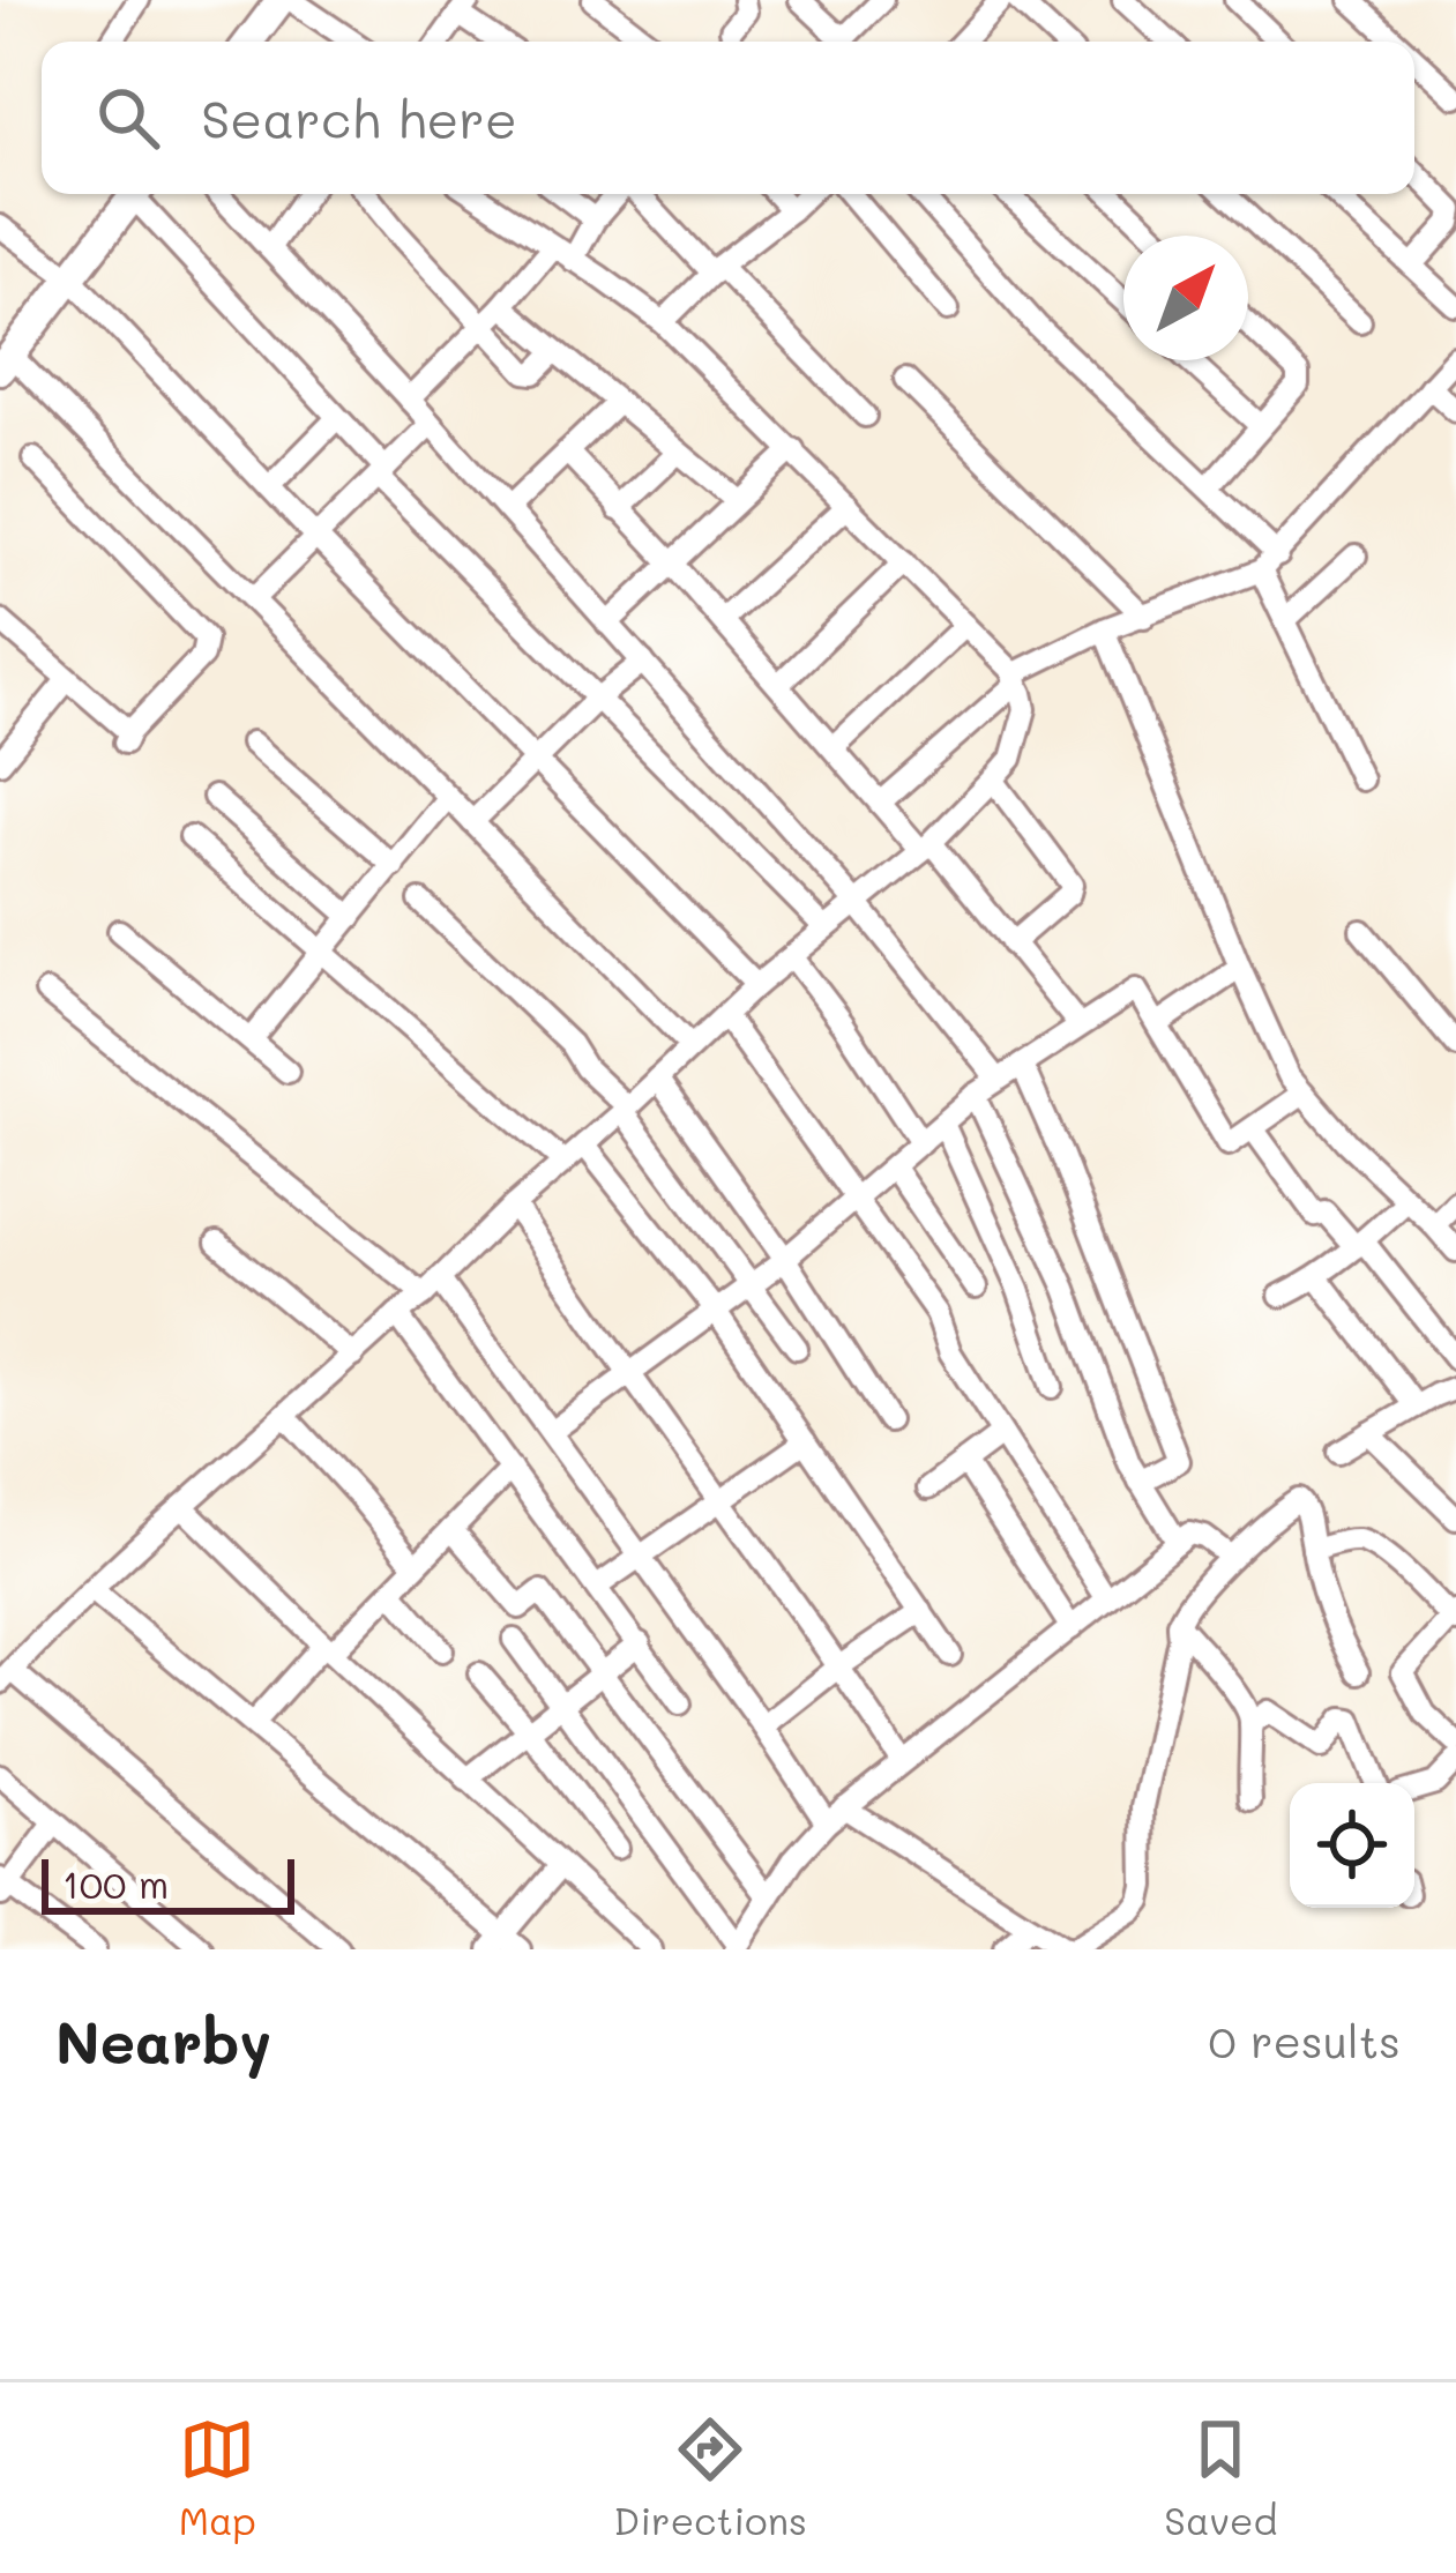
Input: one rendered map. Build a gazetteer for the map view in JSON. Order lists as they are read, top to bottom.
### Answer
{
  "scale_bar": "100 m",
  "north": "top right",
  "page": {
    "search": "Search here",
    "scale": "100 m",
    "heading": ["Nearby", "0 results"],
    "nav": ["Map", "Directions", "Saved"]
  }
}
